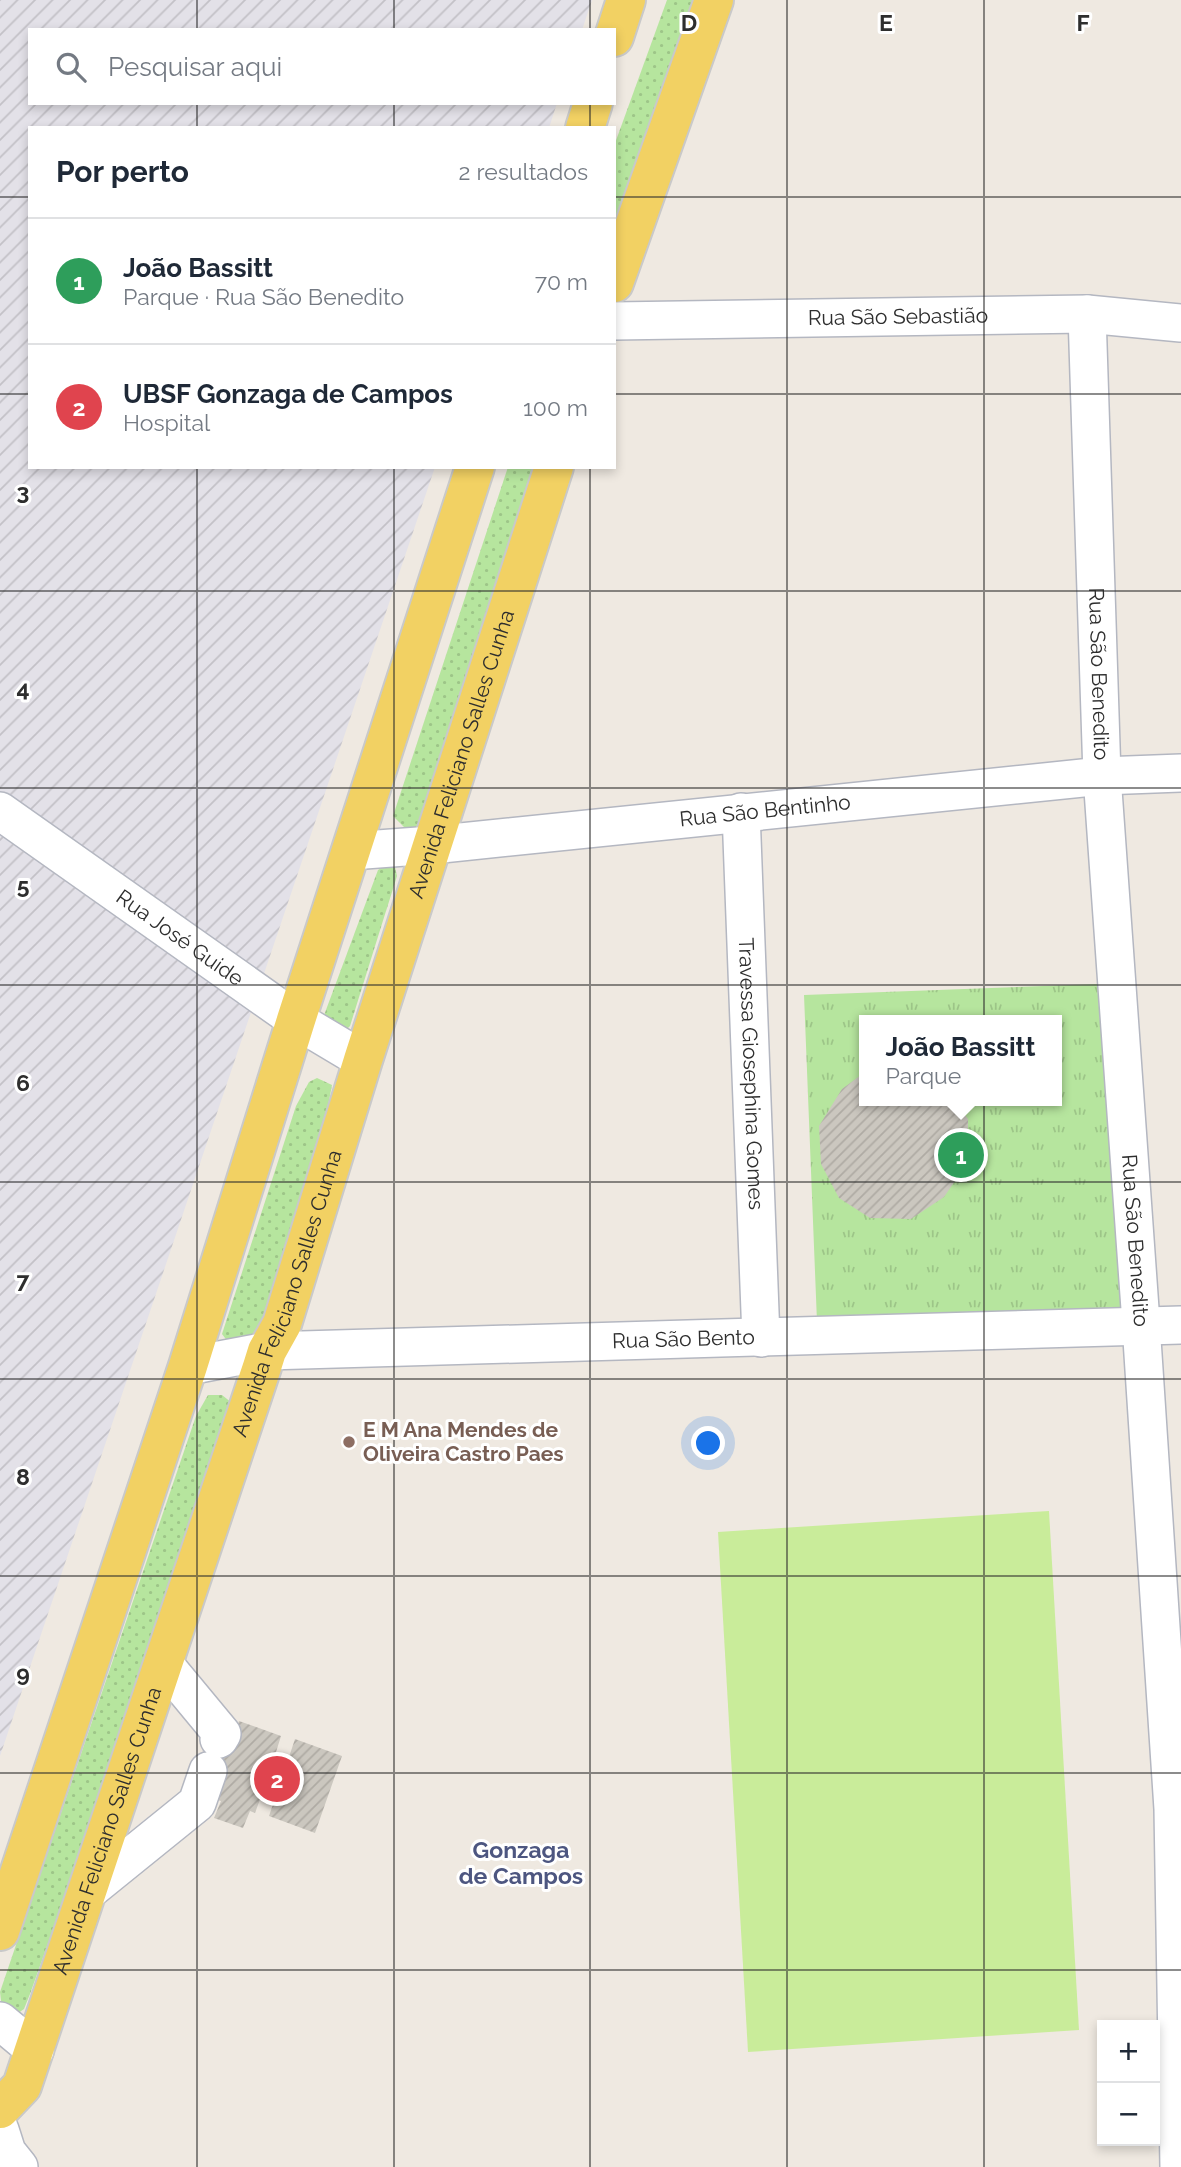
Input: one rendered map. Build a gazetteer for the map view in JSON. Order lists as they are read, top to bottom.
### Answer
{
  "streets": {
    "main road": ["Avenida Feliciano Salles Cunha"],
    "street": [
      "Rua São Sebastião",
      "Rua São Benedito",
      "Rua São Bentinho",
      "Rua José Guide",
      "Travessa Giosephina Gomes",
      "Rua São Bento"
    ]
  },
  "crossings": [
    ["Rua São Sebastião", "Rua São Benedito"],
    ["Rua São Benedito", "Rua São Bentinho"],
    ["Rua São Benedito", "Rua São Bento"],
    ["Avenida Feliciano Salles Cunha", "Rua São Bentinho"],
    ["Avenida Feliciano Salles Cunha", "Rua José Guide"],
    ["Avenida Feliciano Salles Cunha", "Rua São Bento"],
    ["Rua São Bentinho", "Travessa Giosephina Gomes"],
    ["Travessa Giosephina Gomes", "Rua São Bento"]
  ],
  "districts": ["Gonzaga de Campos"],
  "places": ["E M Ana Mendes de Oliveira Castro Paes"],
  "page": {
    "search": "Pesquisar aqui",
    "heading": ["Por perto", "2 resultados"],
    "list": [
      {
        "mark": "1",
        "name": "João Bassitt",
        "note": "Parque · Rua São Benedito",
        "value": "70 m"
      },
      {
        "mark": "2",
        "name": "UBSF Gonzaga de Campos",
        "note": "Hospital",
        "value": "100 m"
      }
    ],
    "popup": ["João Bassitt", "Parque"],
    "pins": ["1", "2"],
    "map_buttons": ["+", "−"]
  },
  "grid": {
    "columns": ["D", "E", "F"],
    "rows": [
      "3",
      "4",
      "5",
      "6",
      "7",
      "8",
      "9"
    ]
  }
}
